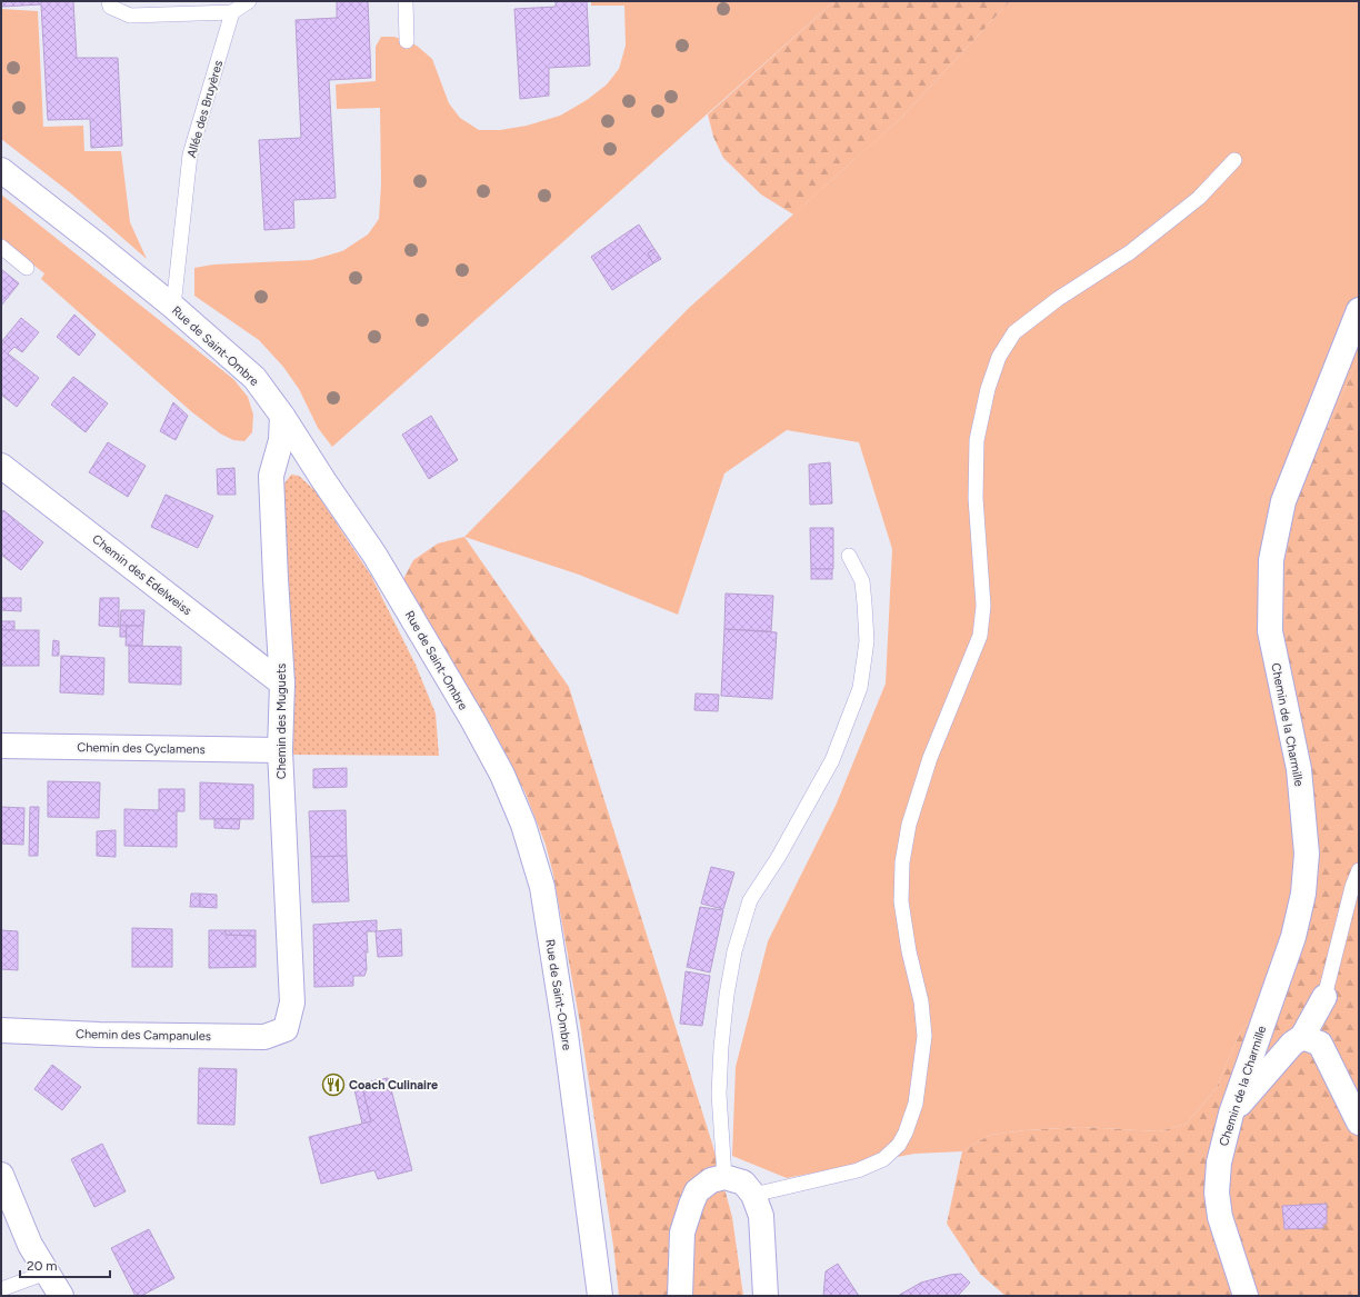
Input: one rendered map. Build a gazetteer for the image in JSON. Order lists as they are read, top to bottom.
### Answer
{
  "streets": {
    "street": [
      "Rue de Saint-Ombre",
      "Chemin des Edelweiss",
      "Chemin des Muguets",
      "Chemin de la Charmille",
      "Chemin des Cyclamens",
      "Chemin des Campanules"
    ],
    "lane": ["Allée des Bruyères"]
  },
  "crossings": [
    ["Allée des Bruyères", "Rue de Saint-Ombre"],
    ["Rue de Saint-Ombre", "Chemin des Muguets"],
    ["Chemin des Edelweiss", "Chemin des Muguets"],
    ["Chemin des Muguets", "Chemin des Cyclamens"],
    ["Chemin des Muguets", "Chemin des Campanules"]
  ],
  "places": {
    "restaurant": ["Coach Culinaire"]
  },
  "scale_bar": "20 m"
}
